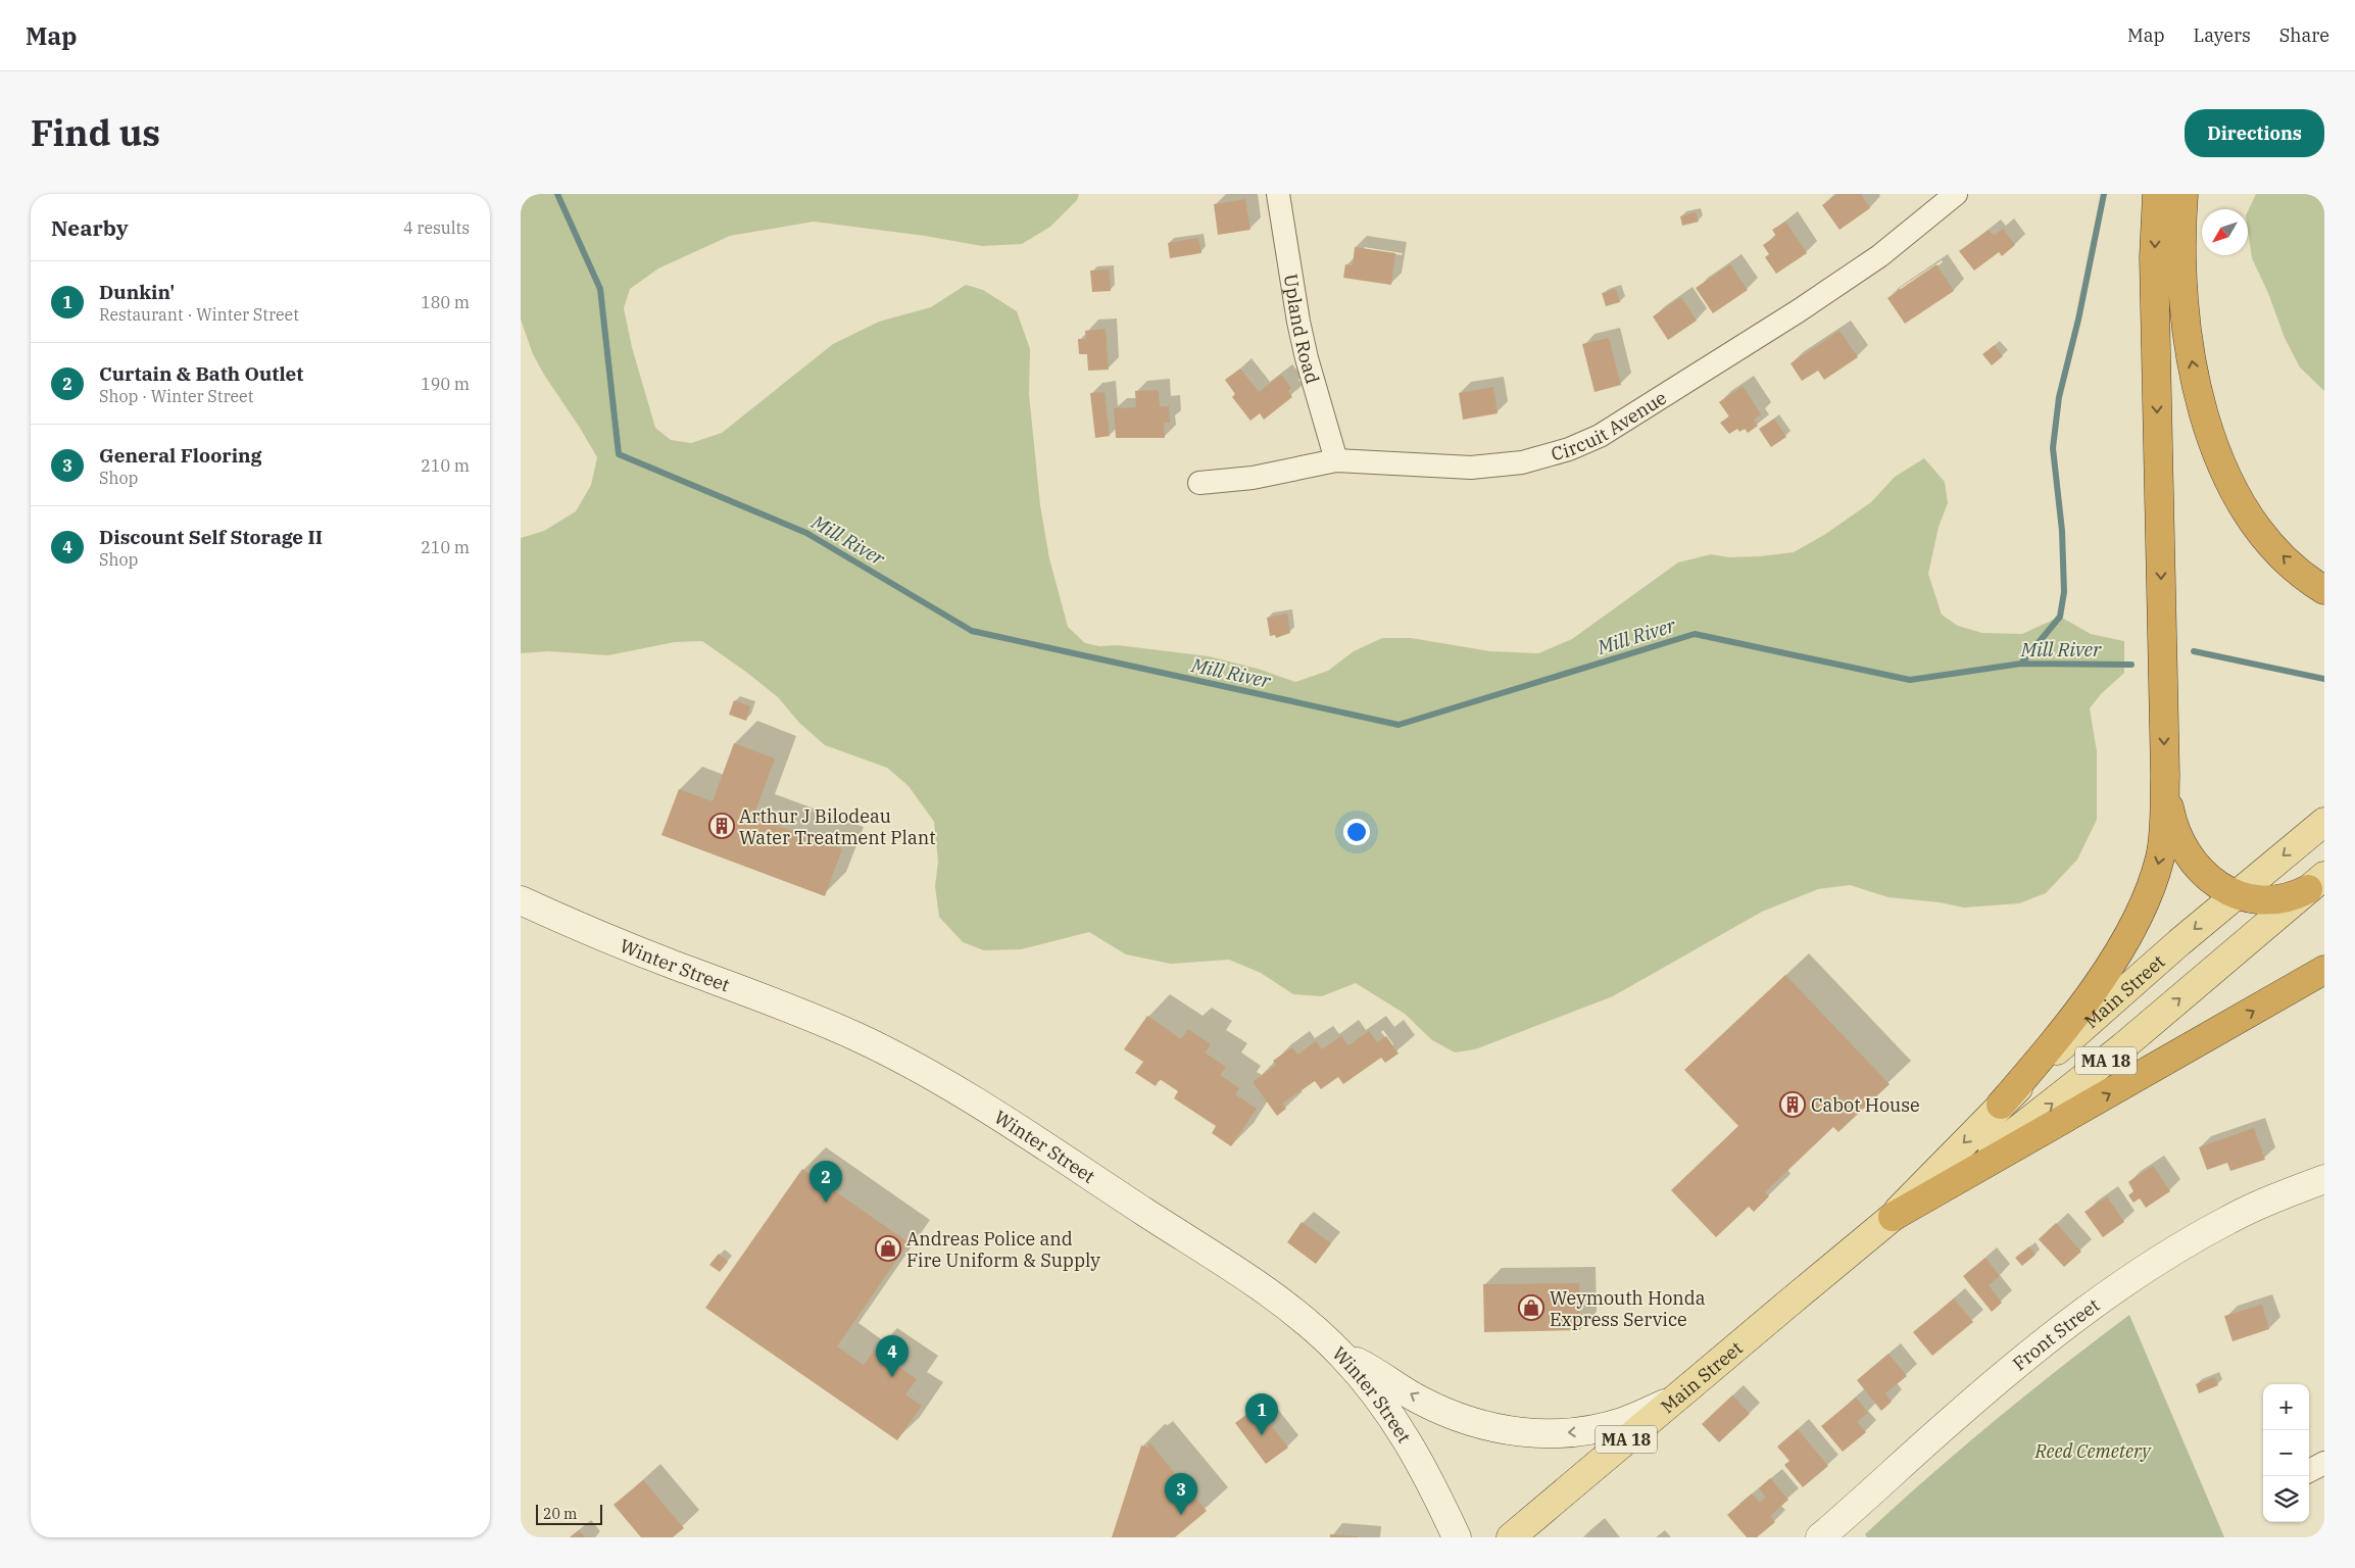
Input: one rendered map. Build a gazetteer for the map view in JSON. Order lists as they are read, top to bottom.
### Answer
{
  "streets": {
    "main road": [
      "Winter Street",
      "Main Street",
      "MA 18",
      "Front Street"
    ],
    "street": ["Upland Road", "Circuit Avenue"]
  },
  "crossings": [
    ["Upland Road", "Circuit Avenue"]
  ],
  "water": ["Mill River"],
  "parks": ["Reed Cemetery"],
  "places": {
    "building": ["Arthur J Bilodeau Water Treatment Plant", "Cabot House"],
    "shop": ["Andreas Police and Fire Uniform & Supply", "Weymouth Honda Express Service"]
  },
  "scale_bar": "20 m",
  "north": "bottom left",
  "page": {
    "header": "Map",
    "nav": ["Map", "Layers", "Share"],
    "title": "Find us",
    "buttons": "Directions",
    "heading": ["Nearby", "4 results"],
    "list": [
      {
        "mark": "1",
        "name": "Dunkin'",
        "note": "Restaurant · Winter Street",
        "value": "180 m"
      },
      {
        "mark": "2",
        "name": "Curtain & Bath Outlet",
        "note": "Shop · Winter Street",
        "value": "190 m"
      },
      {
        "mark": "3",
        "name": "General Flooring",
        "note": "Shop",
        "value": "210 m"
      },
      {
        "mark": "4",
        "name": "Discount Self Storage II",
        "note": "Shop",
        "value": "210 m"
      }
    ],
    "pins": [
      "2",
      "4",
      "1",
      "3"
    ],
    "map_buttons": ["+", "−"],
    "scale": "20 m"
  }
}
